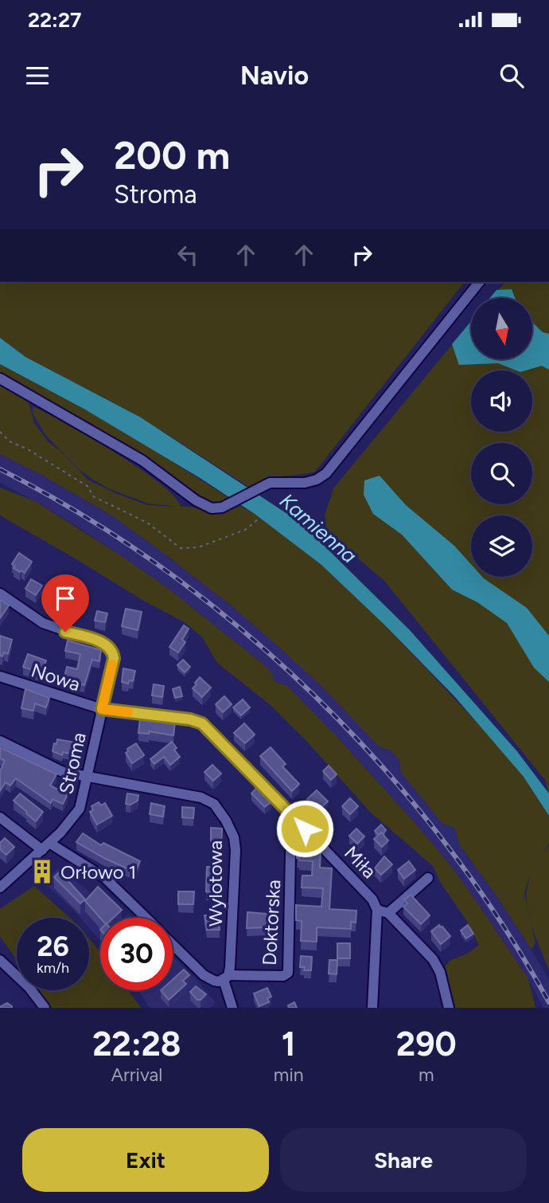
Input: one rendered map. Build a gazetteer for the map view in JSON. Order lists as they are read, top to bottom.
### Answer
{
  "streets": {
    "street": [
      "Nowa",
      "Stroma",
      "Miła",
      "Wylotowa",
      "Doktorska"
    ]
  },
  "crossings": [
    ["Nowa", "Stroma"],
    ["Nowa", "Miła"],
    ["Stroma", "Miła"],
    ["Stroma", "Wylotowa"],
    ["Miła", "Doktorska"],
    ["Wylotowa", "Doktorska"]
  ],
  "water": ["Kamienna"],
  "places": {
    "building": ["Orłowo 1"]
  },
  "north": "bottom",
  "page": {
    "status": "22:27",
    "header": "Navio",
    "turn": ["200 m", "Stroma"],
    "speed": "26 km/h",
    "limit": "30",
    "eta": [
      "22:28",
      "Arrival",
      "1",
      "min",
      "290",
      "m"
    ],
    "buttons": ["Exit", "Share"]
  }
}
